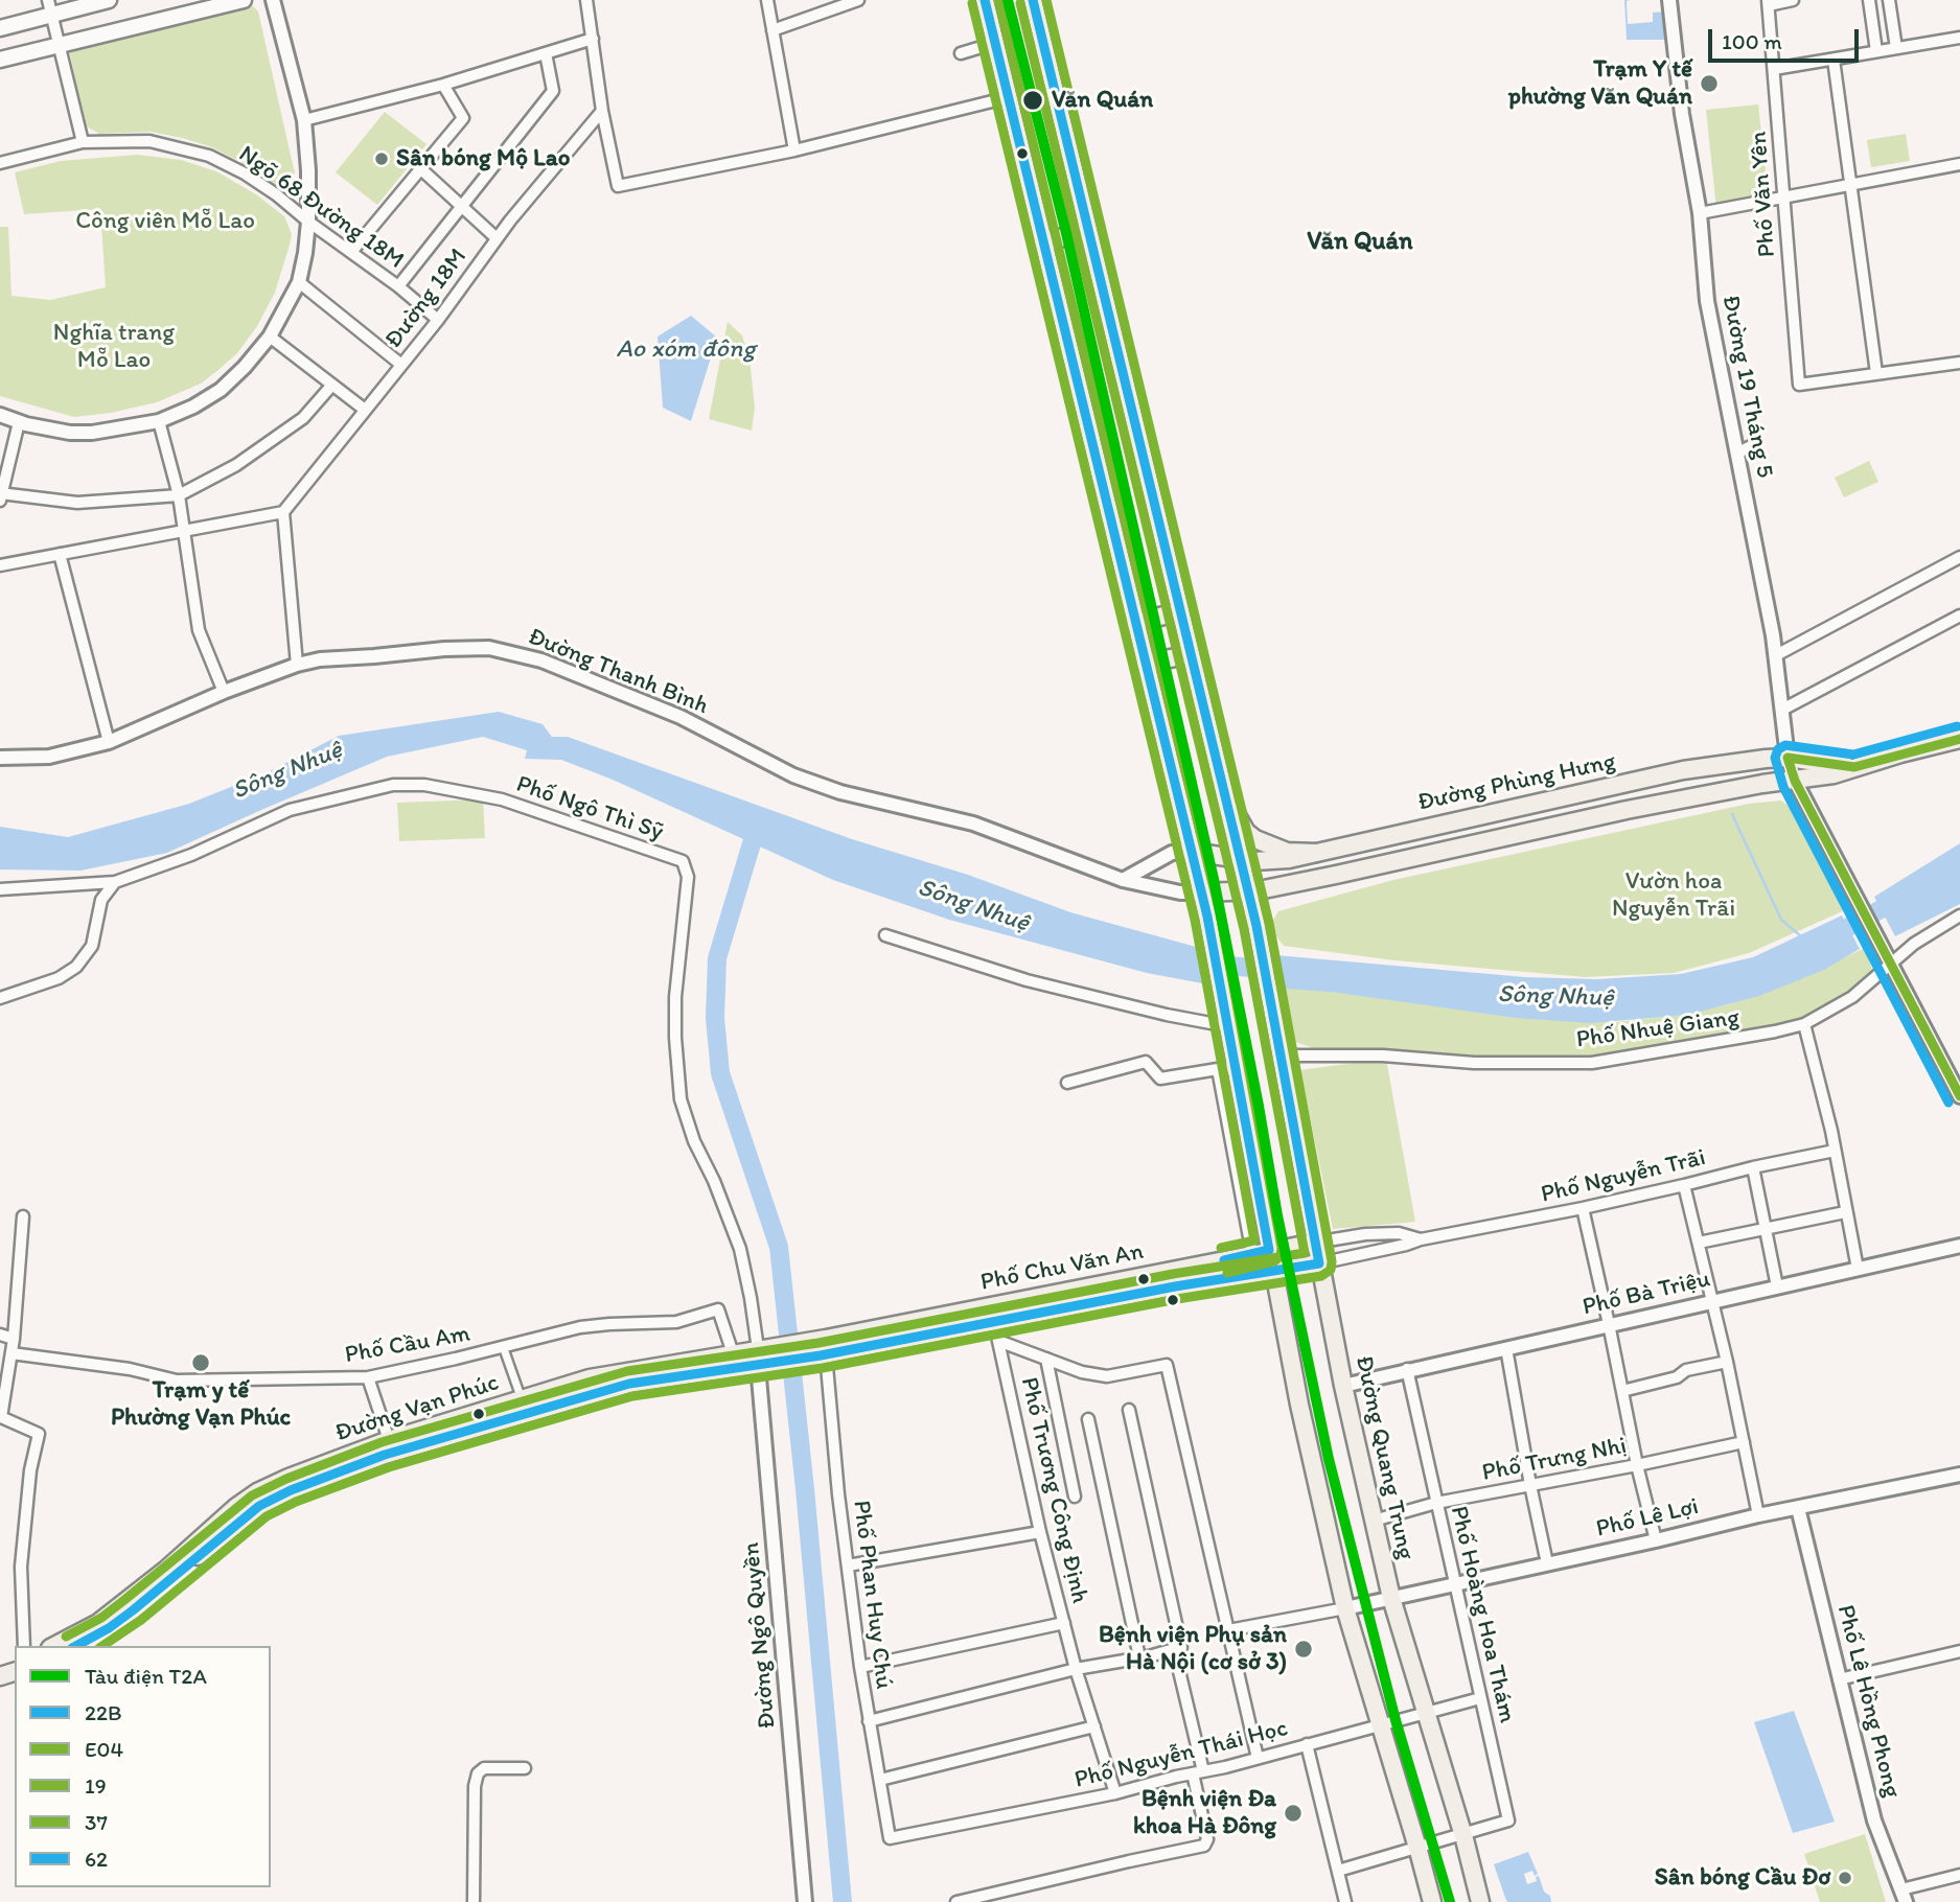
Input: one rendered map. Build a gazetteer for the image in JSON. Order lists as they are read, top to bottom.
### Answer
{
  "streets": {
    "main road": [
      "Đường Phùng Hưng",
      "Phố Chu Văn An",
      "Đường Vạn Phúc",
      "Đường Quang Trung"
    ],
    "street": [
      "Phố Văn Yên",
      "Ngõ 68 Đường 18M",
      "Đường 18M",
      "Đường 19 Tháng 5",
      "Đường Thanh Bình",
      "Phố Ngô Thì Sỹ",
      "Phố Nhuệ Giang",
      "Phố Nguyễn Trãi",
      "Phố Bà Triệu",
      "Phố Cầu Am",
      "Phố Trưng Nhị",
      "Phố Trương Công Định",
      "Phố Lê Lợi",
      "Phố Phan Huy Chú",
      "Phố Hoàng Hoa Thám",
      "Đường Ngô Quyền",
      "Phố Lê Hồng Phong",
      "Phố Nguyễn Thái Học"
    ]
  },
  "crossings": [
    ["Ngõ 68 Đường 18M", "Đường 18M"],
    ["Đường 19 Tháng 5", "Đường Phùng Hưng"],
    ["Đường 19 Tháng 5", "Phố Nhuệ Giang"],
    ["Đường Thanh Bình", "Đường Phùng Hưng"],
    ["Đường Phùng Hưng", "Đường Quang Trung"],
    ["Phố Ngô Thì Sỹ", "Đường Vạn Phúc"],
    ["Phố Ngô Thì Sỹ", "Đường Ngô Quyền"],
    ["Phố Nhuệ Giang", "Đường Quang Trung"],
    ["Phố Nguyễn Trãi", "Phố Chu Văn An"],
    ["Phố Nguyễn Trãi", "Đường Quang Trung"],
    ["Phố Chu Văn An", "Đường Quang Trung"],
    ["Phố Chu Văn An", "Phố Trương Công Định"],
    ["Phố Chu Văn An", "Phố Phan Huy Chú"],
    ["Phố Bà Triệu", "Đường Quang Trung"],
    ["Phố Bà Triệu", "Phố Hoàng Hoa Thám"],
    ["Phố Cầu Am", "Đường Vạn Phúc"],
    ["Đường Vạn Phúc", "Đường Ngô Quyền"],
    ["Đường Quang Trung", "Phố Trưng Nhị"],
    ["Đường Quang Trung", "Phố Lê Lợi"],
    ["Đường Quang Trung", "Phố Hoàng Hoa Thám"],
    ["Đường Quang Trung", "Phố Nguyễn Thái Học"],
    ["Phố Trưng Nhị", "Phố Hoàng Hoa Thám"],
    ["Phố Trương Công Định", "Phố Nguyễn Thái Học"],
    ["Phố Lê Lợi", "Phố Hoàng Hoa Thám"],
    ["Phố Lê Lợi", "Phố Lê Hồng Phong"],
    ["Phố Phan Huy Chú", "Phố Nguyễn Thái Học"],
    ["Phố Hoàng Hoa Thám", "Phố Nguyễn Thái Học"]
  ],
  "districts": ["Văn Quán"],
  "water": ["Ao xóm đông", "Sông Nhuệ"],
  "parks": ["Công viên Mỗ Lao", "Nghĩa trang Mỗ Lao", "Vườn hoa Nguyễn Trãi"],
  "places": [
    "Trạm Y tế phường Văn Quán",
    "Văn Quán",
    "Sân bóng Mộ Lao",
    "Trạm y tế Phường Vạn Phúc",
    "Bệnh viện Phụ sản Hà Nội (cơ sở 3)",
    "Bệnh viện Đa khoa Hà Đông",
    "Sân bóng Cầu Đơ"
  ],
  "lines": [
    "metro line T2A",
    "transit line 22B",
    "transit line E04",
    "transit line 19",
    "transit line 62",
    "transit line 37"
  ],
  "legend": [
    "Tàu điện T2A",
    "22B",
    "E04",
    "19",
    "37",
    "62"
  ],
  "scale_bar": "100 m"
}
